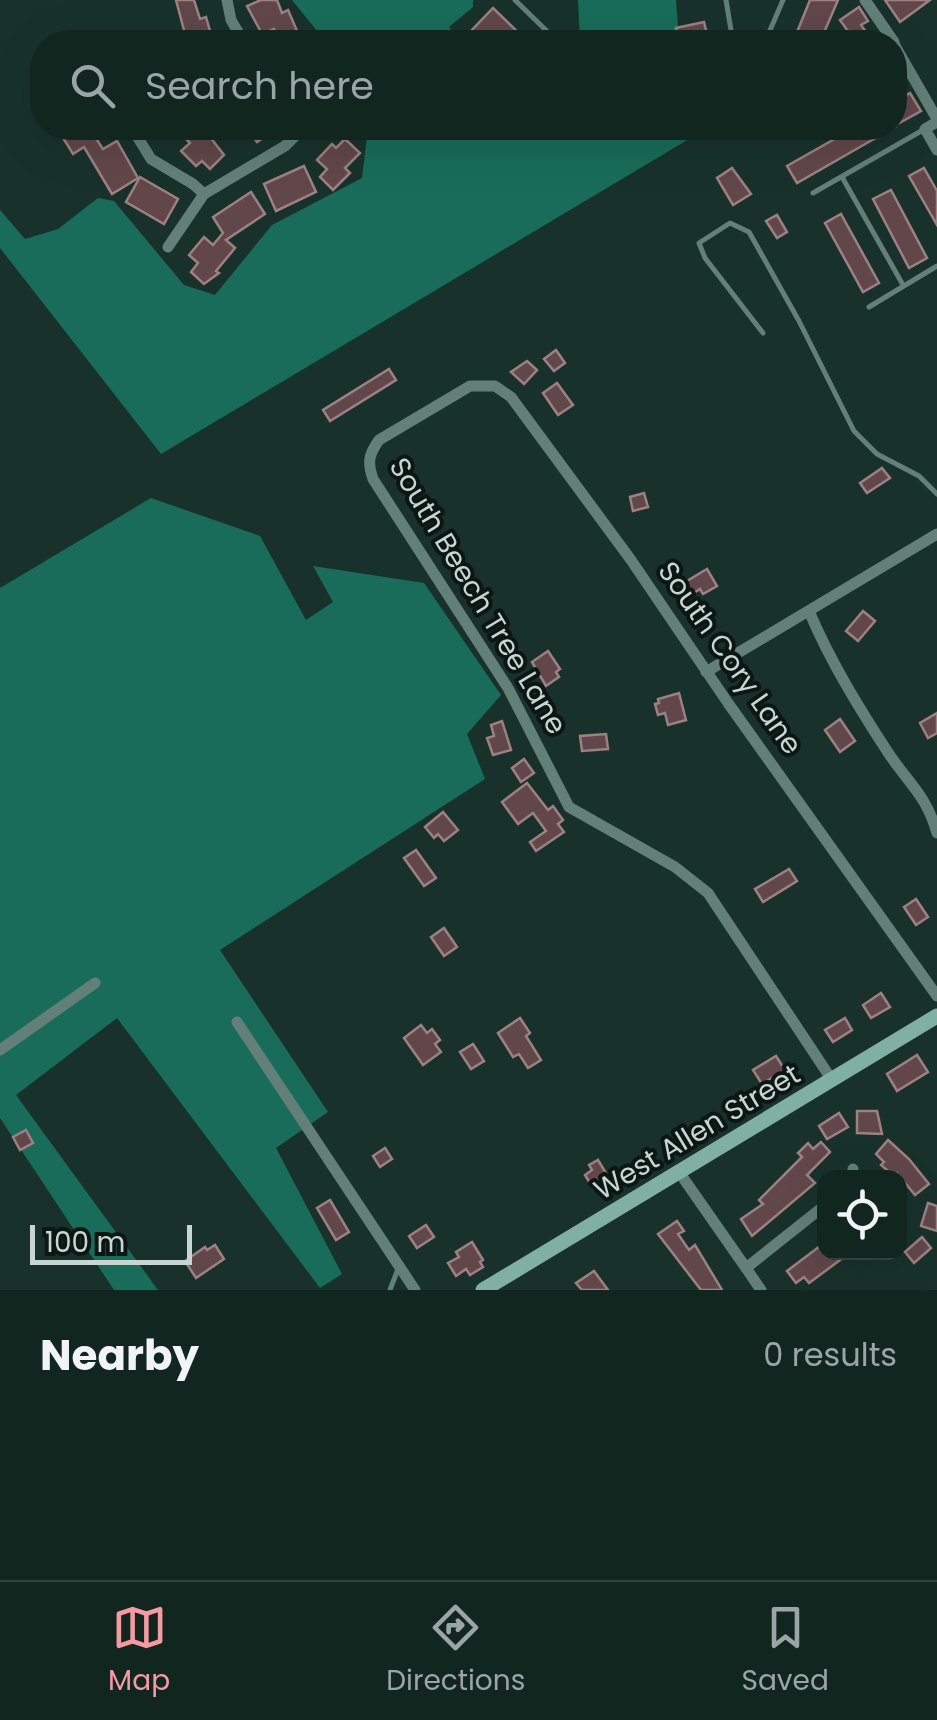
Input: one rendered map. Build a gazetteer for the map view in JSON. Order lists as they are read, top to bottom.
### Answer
{
  "streets": {
    "street": ["South Beech Tree Lane", "South Cory Lane", "West Allen Street"]
  },
  "crossings": [
    ["South Beech Tree Lane", "South Cory Lane"],
    ["South Beech Tree Lane", "West Allen Street"]
  ],
  "scale_bar": "100 m",
  "page": {
    "search": "Search here",
    "scale": "100 m",
    "heading": ["Nearby", "0 results"],
    "nav": ["Map", "Directions", "Saved"]
  }
}
